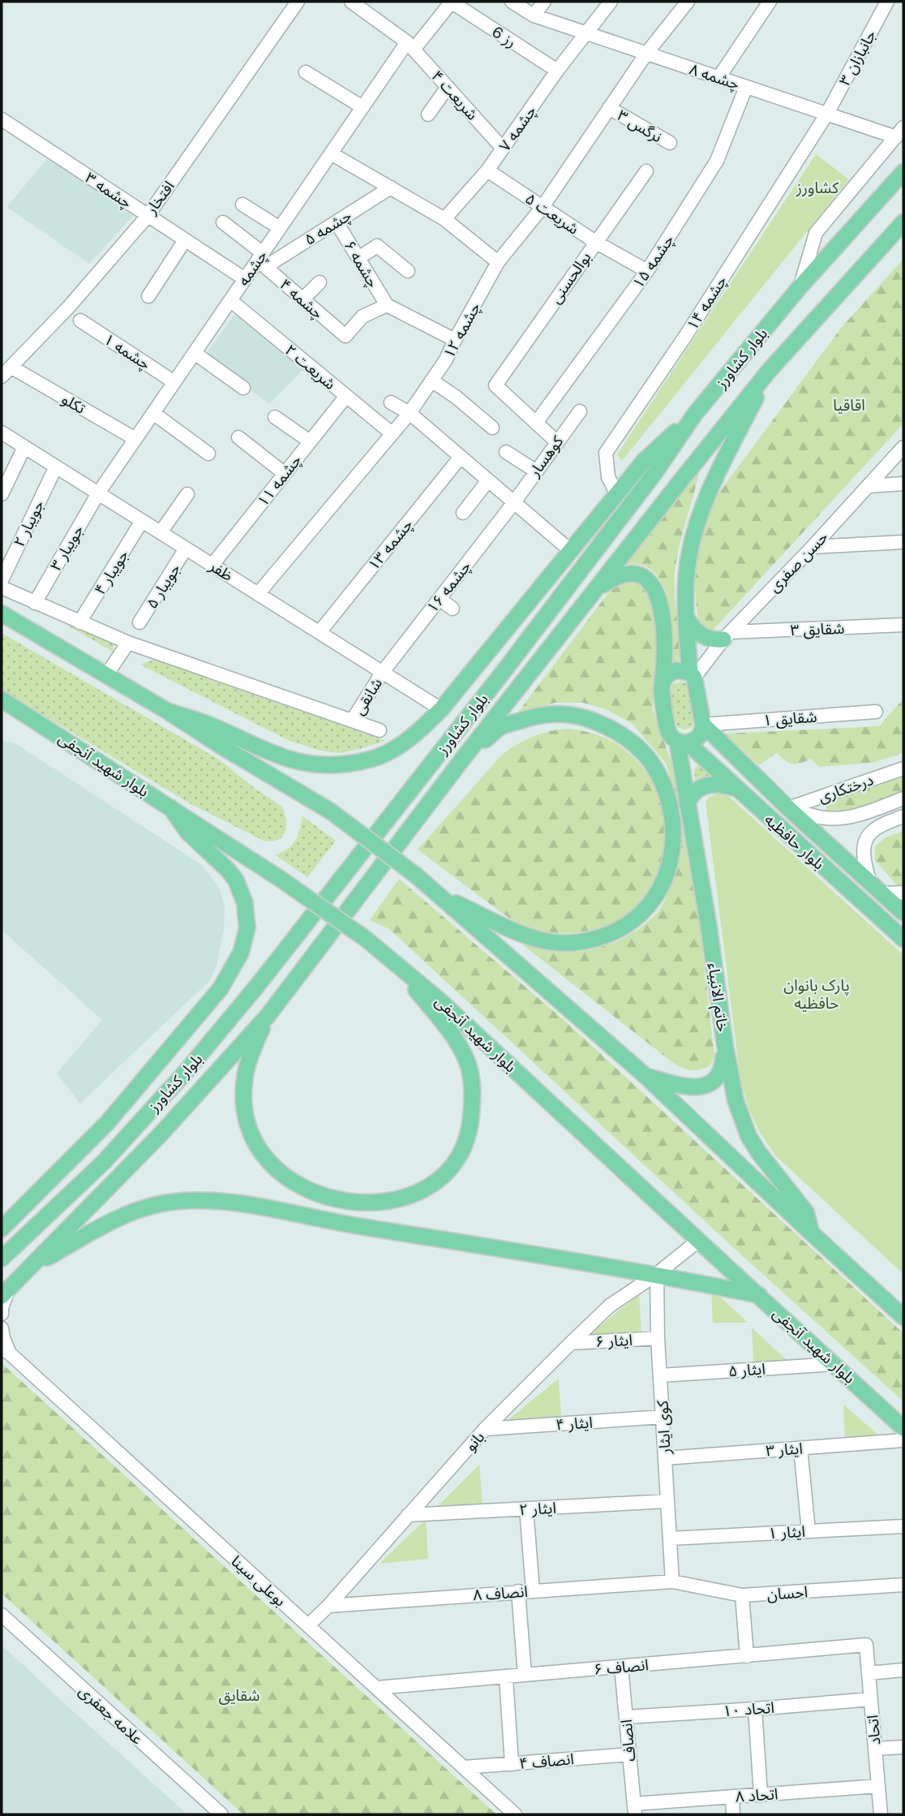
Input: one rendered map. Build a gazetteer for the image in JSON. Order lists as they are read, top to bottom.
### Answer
{
  "streets": {
    "main road": [
      "بلوار کشاورز",
      "بلوار شهید آنجفی",
      "بلوار حافظیه",
      "خاتم الانبیاء"
    ],
    "street": [
      "رز 6",
      "جانبازان ۳",
      "چشمه ۸",
      "شریعت ۴",
      "نرگس ۳",
      "چشمه ۷",
      "چشمه ۳",
      "افتخار",
      "شریعت ۵",
      "چشمه ۵",
      "چشمه ۱۵",
      "چشمه ۶",
      "چشمه",
      "بوالحسنی",
      "چشمه ۴",
      "چشمه ۱۴",
      "چشمه ۱۲",
      "چشمه ۱",
      "شریعت ۲",
      "تکلو",
      "کوهسار",
      "چشمه ۱۱",
      "جویبار ۲",
      "چشمه ۱۳",
      "جویبار ۳",
      "حسن صفری",
      "ظفر",
      "جویبار ۴",
      "جویبار ۵",
      "چشمه ۱۶",
      "شقایق ۳",
      "شانقی",
      "شقایق ۱",
      "درختکاری",
      "ایثار ۶",
      "ایثار ۵",
      "ایثار ۴",
      "کوی ایثار",
      "بانو",
      "ایثار ۳",
      "ایثار ۲",
      "ایثار ۱",
      "بوعلی سینا",
      "انصاف ۸",
      "احسان",
      "انصاف ۶",
      "اتحاد ۱۰",
      "علامه جعفری",
      "اتحاد",
      "انصاف",
      "انصاف ۴",
      "اتحاد ۸"
    ]
  },
  "crossings": [
    ["رز 6", "چشمه ۷"],
    ["رز 6", "چشمه"],
    ["جانبازان ۳", "چشمه ۸"],
    ["جانبازان ۳", "چشمه ۱۴"],
    ["چشمه ۸", "چشمه ۷"],
    ["چشمه ۸", "چشمه ۱۵"],
    ["چشمه ۸", "چشمه ۱۴"],
    ["چشمه ۸", "چشمه ۱۲"],
    ["شریعت ۴", "چشمه ۷"],
    ["شریعت ۴", "چشمه"],
    ["نرگس ۳", "چشمه ۱۲"],
    ["چشمه ۷", "شریعت ۵"],
    ["چشمه ۳", "افتخار"],
    ["چشمه ۳", "چشمه"],
    ["افتخار", "تکلو"],
    ["شریعت ۵", "چشمه ۱۵"],
    ["شریعت ۵", "بوالحسنی"],
    ["شریعت ۵", "چشمه ۱۲"],
    ["چشمه ۵", "چشمه ۶"],
    ["چشمه ۵", "چشمه"],
    ["چشمه ۵", "چشمه ۴"],
    ["چشمه ۱۵", "بوالحسنی"],
    ["چشمه ۶", "چشمه ۴"],
    ["چشمه", "چشمه ۴"],
    ["چشمه", "چشمه ۱"],
    ["چشمه", "شریعت ۲"],
    ["چشمه", "تکلو"],
    ["چشمه", "جویبار ۳"],
    ["چشمه", "ظفر"],
    ["چشمه ۱۲", "شریعت ۲"],
    ["چشمه ۱۲", "ظفر"],
    ["شریعت ۲", "چشمه ۱۱"],
    ["کوهسار", "چشمه ۱۶"],
    ["چشمه ۱۱", "ظفر"],
    ["جویبار ۲", "ظفر"],
    ["چشمه ۱۳", "ظفر"],
    ["جویبار ۳", "ظفر"],
    ["حسن صفری", "شقایق ۳"],
    ["ظفر", "جویبار ۴"],
    ["ظفر", "جویبار ۵"],
    ["ظفر", "چشمه ۱۶"],
    ["ظفر", "شانقی"],
    ["چشمه ۱۶", "شانقی"],
    ["شقایق ۱", "بلوار حافظیه"],
    ["بلوار شهید آنجفی", "ایثار ۵"],
    ["بلوار شهید آنجفی", "بانو"],
    ["درختکاری", "بلوار حافظیه"],
    ["بلوار حافظیه", "خاتم الانبیاء"],
    ["ایثار ۶", "کوی ایثار"],
    ["ایثار ۶", "بانو"],
    ["ایثار ۵", "کوی ایثار"],
    ["ایثار ۴", "کوی ایثار"],
    ["ایثار ۴", "بانو"],
    ["کوی ایثار", "بانو"],
    ["کوی ایثار", "ایثار ۳"],
    ["کوی ایثار", "ایثار ۲"],
    ["کوی ایثار", "ایثار ۱"],
    ["کوی ایثار", "انصاف ۸"],
    ["کوی ایثار", "احسان"],
    ["بانو", "ایثار ۲"],
    ["بانو", "بوعلی سینا"],
    ["بانو", "انصاف ۸"],
    ["بوعلی سینا", "انصاف ۶"],
    ["بوعلی سینا", "انصاف ۴"],
    ["انصاف ۸", "احسان"],
    ["انصاف ۶", "اتحاد"],
    ["انصاف ۶", "انصاف"],
    ["اتحاد ۱۰", "اتحاد"],
    ["اتحاد ۱۰", "انصاف"],
    ["اتحاد", "اتحاد ۸"],
    ["انصاف", "انصاف ۴"],
    ["انصاف", "اتحاد ۸"]
  ],
  "parks": [
    "کشاورز",
    "اقاقیا",
    "پارک بانوان حافظیه",
    "شقایق"
  ]
}
